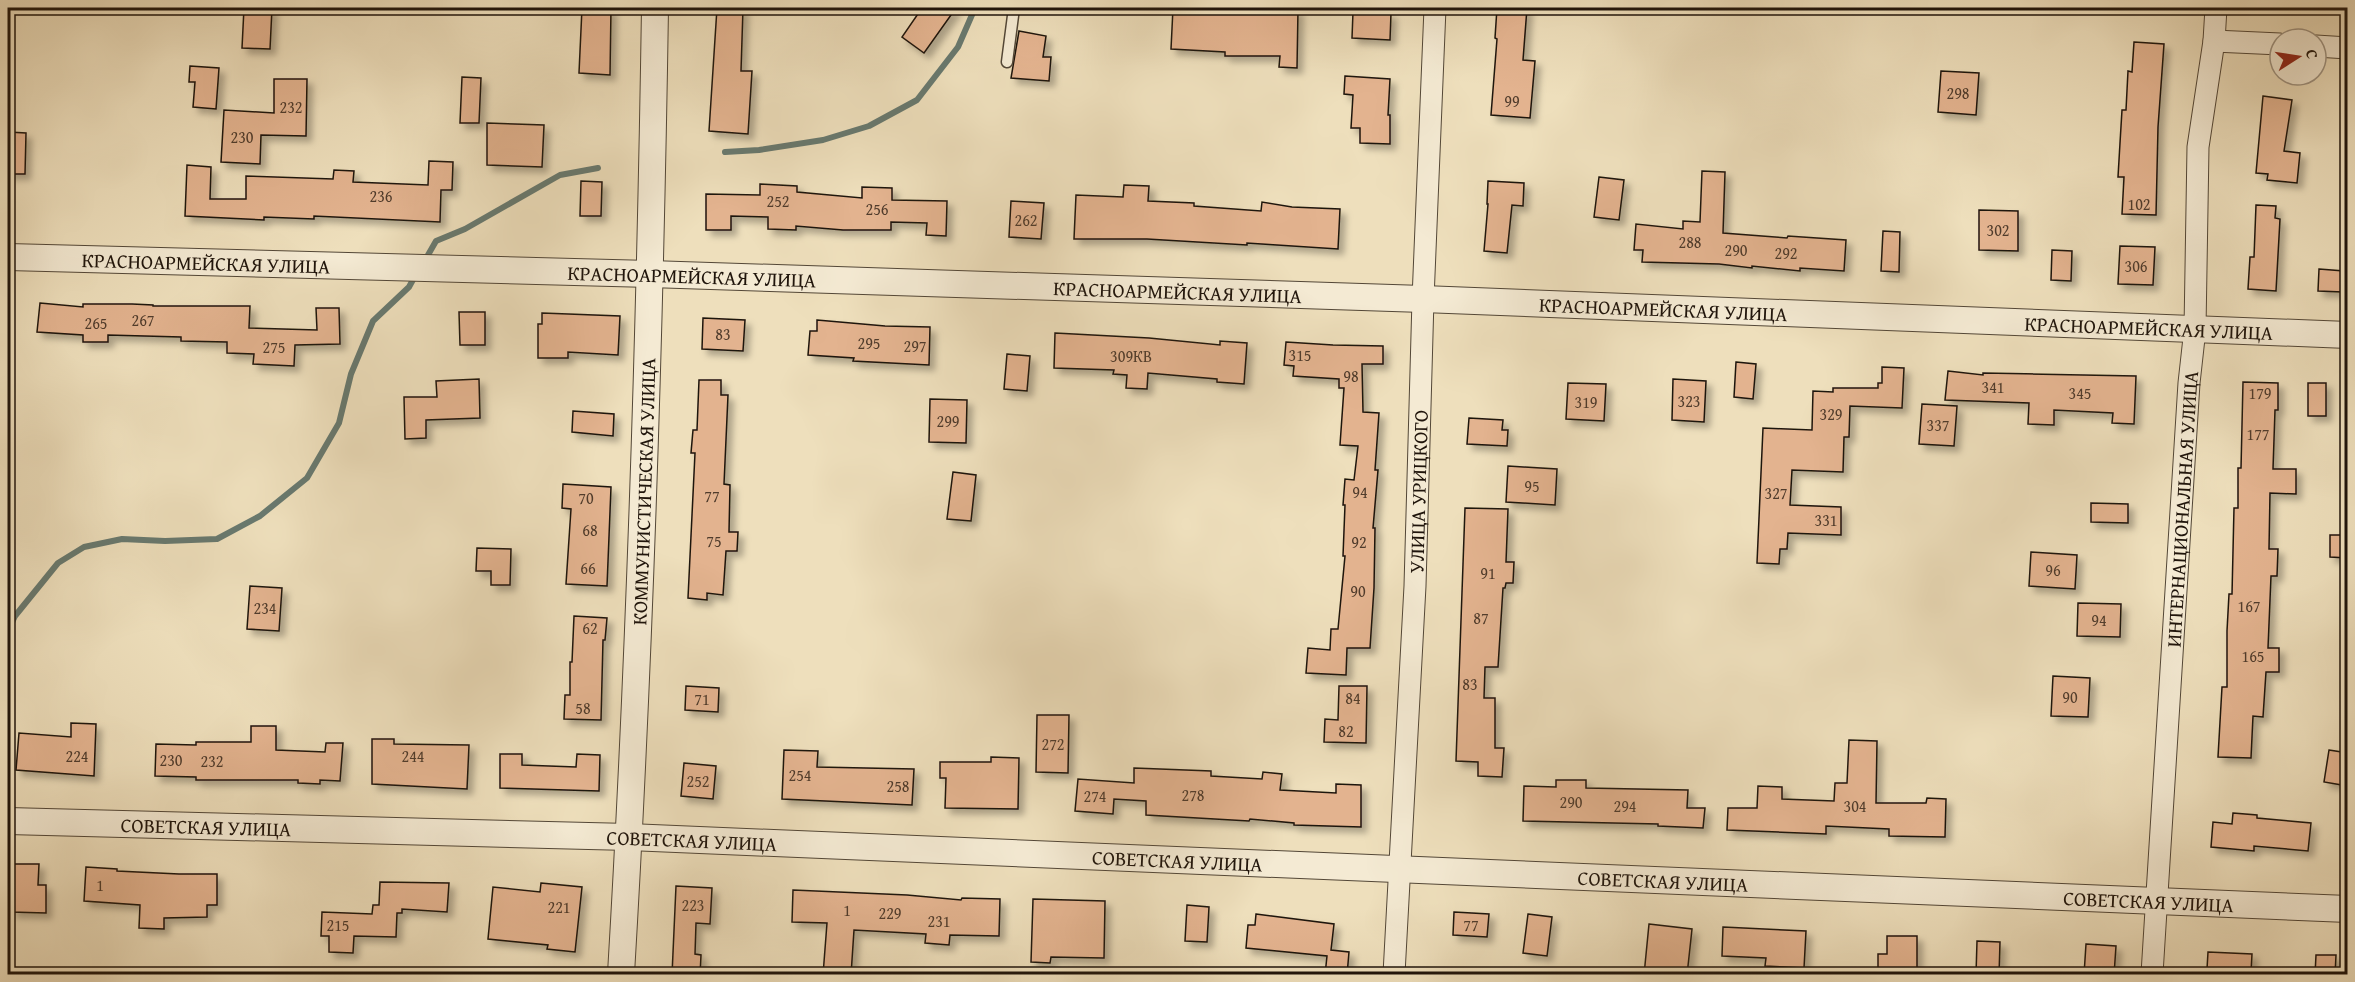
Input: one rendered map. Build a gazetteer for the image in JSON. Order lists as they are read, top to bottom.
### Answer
{
  "streets": {
    "street": [
      "КРАСНОАРМЕЙСКАЯ УЛИЦА",
      "КОММУНИСТИЧЕСКАЯ УЛИЦА",
      "УЛИЦА УРИЦКОГО",
      "ИНТЕРНАЦИОНАЛЬНАЯ УЛИЦА",
      "СОВЕТСКАЯ УЛИЦА"
    ]
  },
  "crossings": [
    ["КРАСНОАРМЕЙСКАЯ УЛИЦА", "КОММУНИСТИЧЕСКАЯ УЛИЦА"],
    ["КРАСНОАРМЕЙСКАЯ УЛИЦА", "УЛИЦА УРИЦКОГО"],
    ["КРАСНОАРМЕЙСКАЯ УЛИЦА", "ИНТЕРНАЦИОНАЛЬНАЯ УЛИЦА"],
    ["КОММУНИСТИЧЕСКАЯ УЛИЦА", "СОВЕТСКАЯ УЛИЦА"],
    ["УЛИЦА УРИЦКОГО", "СОВЕТСКАЯ УЛИЦА"],
    ["ИНТЕРНАЦИОНАЛЬНАЯ УЛИЦА", "СОВЕТСКАЯ УЛИЦА"]
  ],
  "house_numbers": [
    "298",
    "99",
    "232",
    "230",
    "236",
    "252",
    "102",
    "256",
    "262",
    "302",
    "288",
    "290",
    "292",
    "306",
    "267",
    "265",
    "83",
    "295",
    "297",
    "275",
    "315",
    "309КВ",
    "98",
    "341",
    "345",
    "179",
    "323",
    "319",
    "329",
    "299",
    "337",
    "177",
    "95",
    "94",
    "327",
    "77",
    "70",
    "331",
    "68",
    "75",
    "92",
    "66",
    "96",
    "91",
    "90",
    "167",
    "234",
    "87",
    "94",
    "62",
    "165",
    "83",
    "90",
    "84",
    "71",
    "58",
    "82",
    "272",
    "224",
    "244",
    "230",
    "232",
    "254",
    "252",
    "258",
    "278",
    "274",
    "290",
    "294",
    "304",
    "1",
    "223",
    "221",
    "1",
    "229",
    "231",
    "215",
    "77"
  ],
  "north": "right"
}
